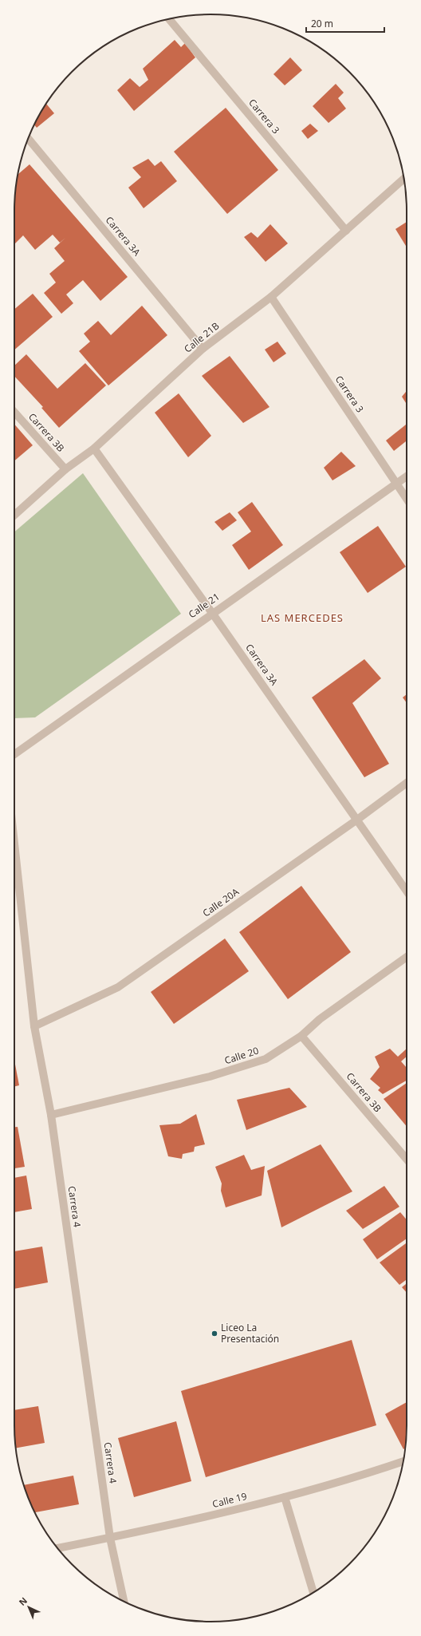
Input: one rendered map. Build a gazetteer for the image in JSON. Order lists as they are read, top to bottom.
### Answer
{
  "streets": {
    "street": [
      "Carrera 3",
      "Carrera 3A",
      "Calle 21B",
      "Carrera 3B",
      "Calle 21",
      "Calle 20A",
      "Calle 20",
      "Carrera 4",
      "Calle 19"
    ]
  },
  "crossings": [
    ["Carrera 3", "Calle 21B"],
    ["Carrera 3", "Calle 21"],
    ["Carrera 3A", "Calle 21B"],
    ["Carrera 3A", "Calle 21"],
    ["Carrera 3A", "Calle 20A"],
    ["Calle 21B", "Carrera 3B"],
    ["Carrera 3B", "Calle 20"],
    ["Calle 20A", "Carrera 4"],
    ["Calle 20", "Carrera 4"],
    ["Carrera 4", "Calle 19"]
  ],
  "districts": ["LAS MERCEDES"],
  "places": ["Liceo La Presentación"],
  "scale_bar": "20 m",
  "north": "top left"
}
